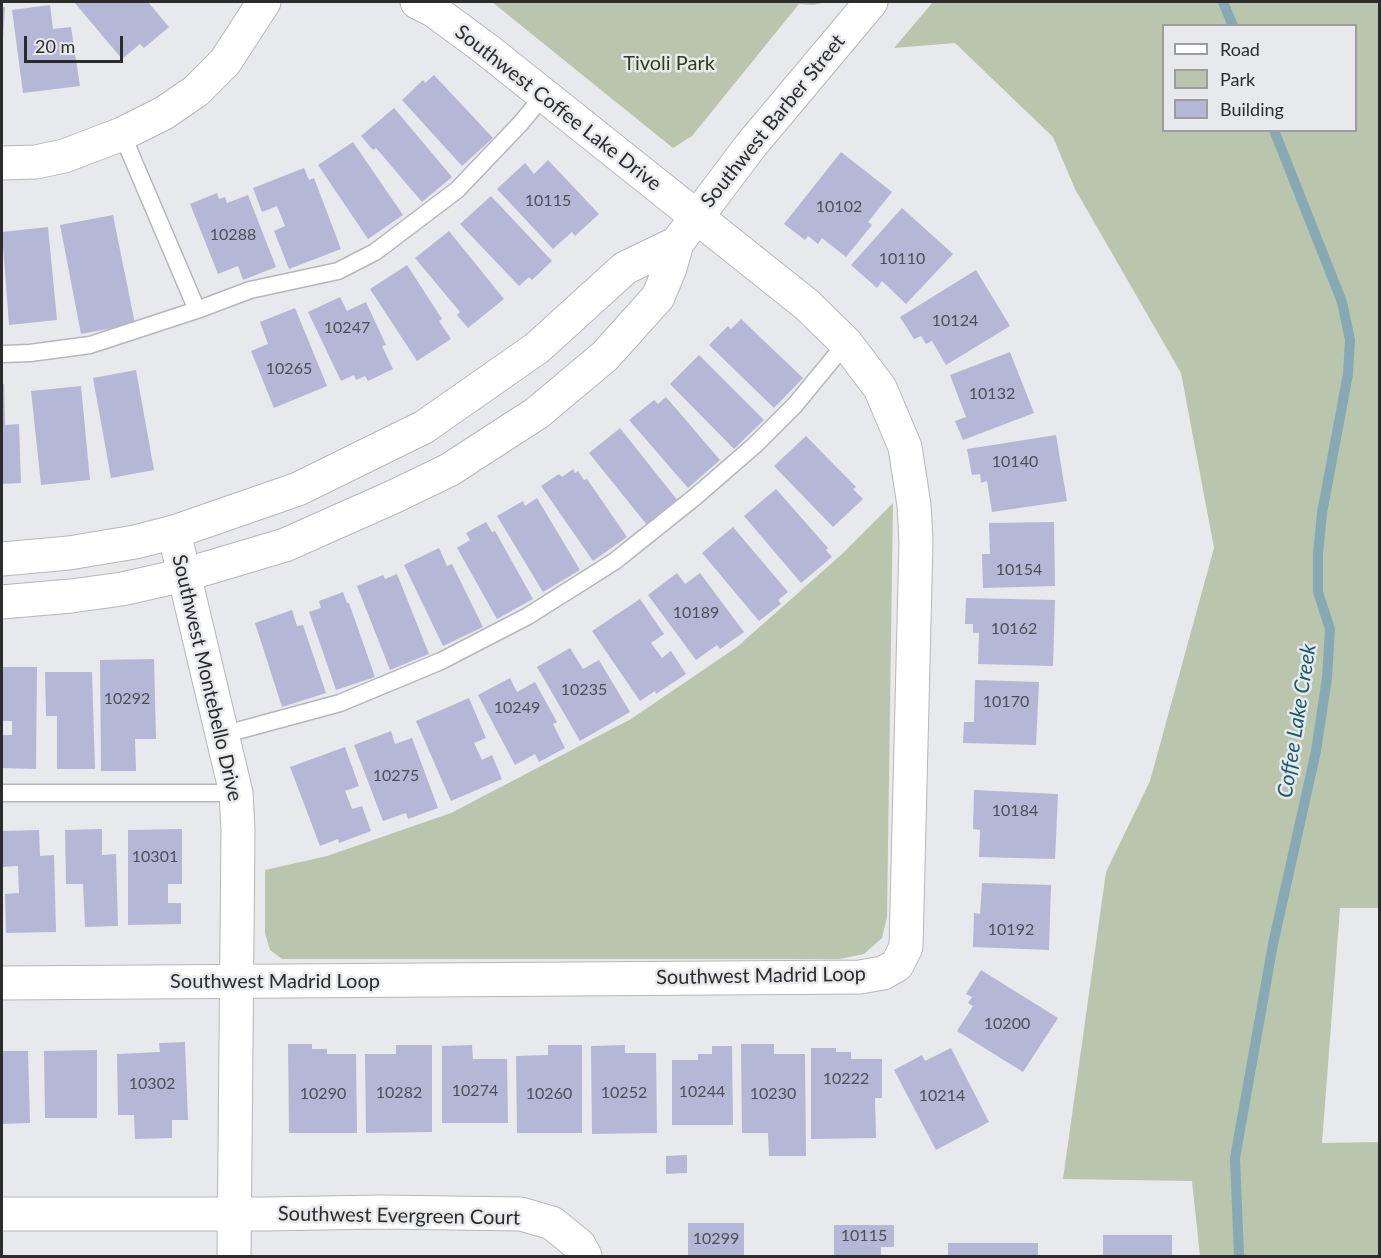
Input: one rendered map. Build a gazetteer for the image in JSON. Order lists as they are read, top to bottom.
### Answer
{
  "streets": {
    "street": [
      "Southwest Coffee Lake Drive",
      "Southwest Barber Street",
      "Southwest Montebello Drive",
      "Southwest Madrid Loop",
      "Southwest Evergreen Court"
    ]
  },
  "crossings": [
    ["Southwest Coffee Lake Drive", "Southwest Barber Street"],
    ["Southwest Coffee Lake Drive", "Southwest Madrid Loop"],
    ["Southwest Barber Street", "Southwest Montebello Drive"],
    ["Southwest Barber Street", "Southwest Madrid Loop"],
    ["Southwest Montebello Drive", "Southwest Madrid Loop"],
    ["Southwest Montebello Drive", "Southwest Evergreen Court"]
  ],
  "water": ["Coffee Lake Creek"],
  "parks": ["Tivoli Park"],
  "house_numbers": [
    "10115",
    "10102",
    "10288",
    "10110",
    "10124",
    "10247",
    "10265",
    "10132",
    "10140",
    "10154",
    "10189",
    "10162",
    "10235",
    "10292",
    "10170",
    "10249",
    "10275",
    "10184",
    "10301",
    "10192",
    "10200",
    "10222",
    "10302",
    "10274",
    "10244",
    "10282",
    "10252",
    "10290",
    "10260",
    "10230",
    "10214",
    "10115",
    "10299"
  ],
  "legend": ["Road", "Park", "Building"],
  "scale_bar": "20 m"
}
